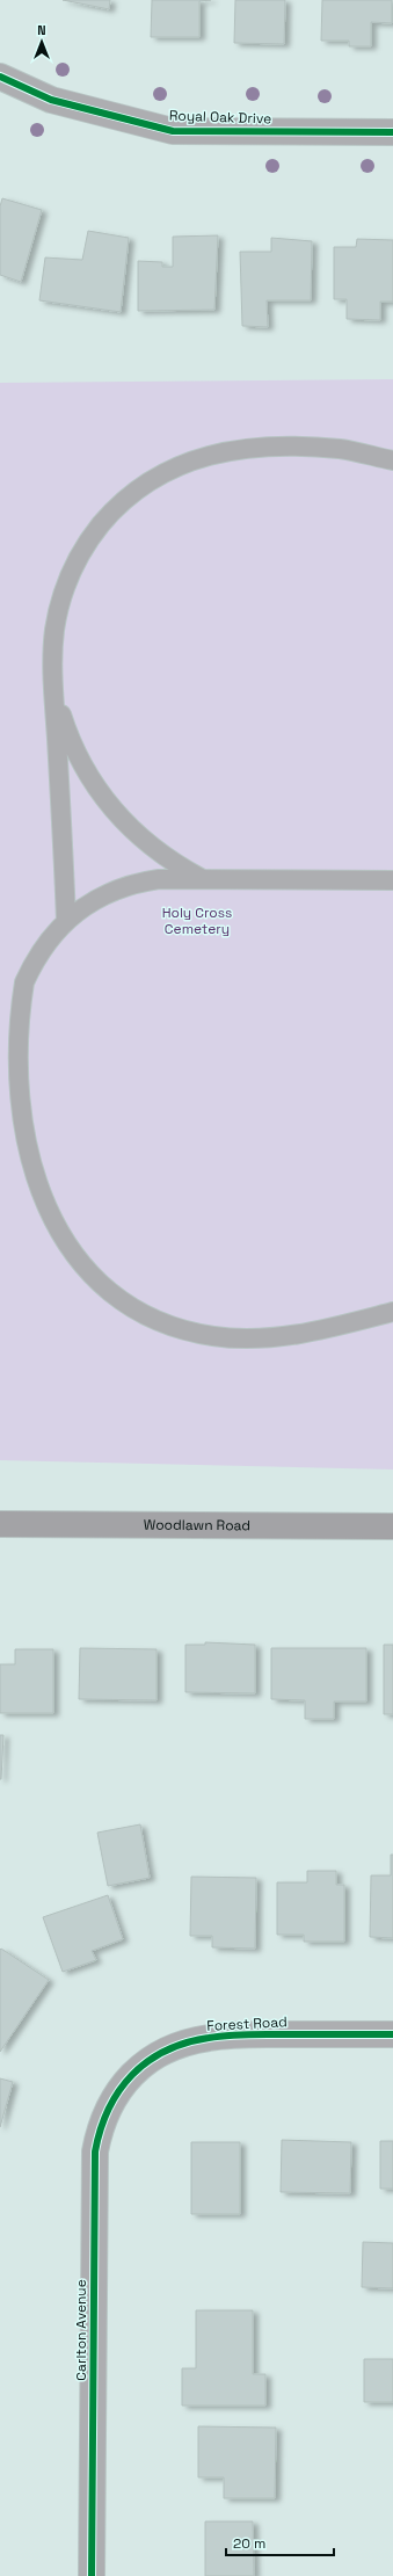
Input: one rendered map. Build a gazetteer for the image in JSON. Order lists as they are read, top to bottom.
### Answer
{
  "streets": {
    "main road": ["Woodlawn Road"],
    "street": ["Royal Oak Drive", "Forest Road", "Carlton Avenue"]
  },
  "crossings": [
    ["Forest Road", "Carlton Avenue"]
  ],
  "parks": ["Holy Cross Cemetery"],
  "scale_bar": "20 m",
  "north": "top"
}
